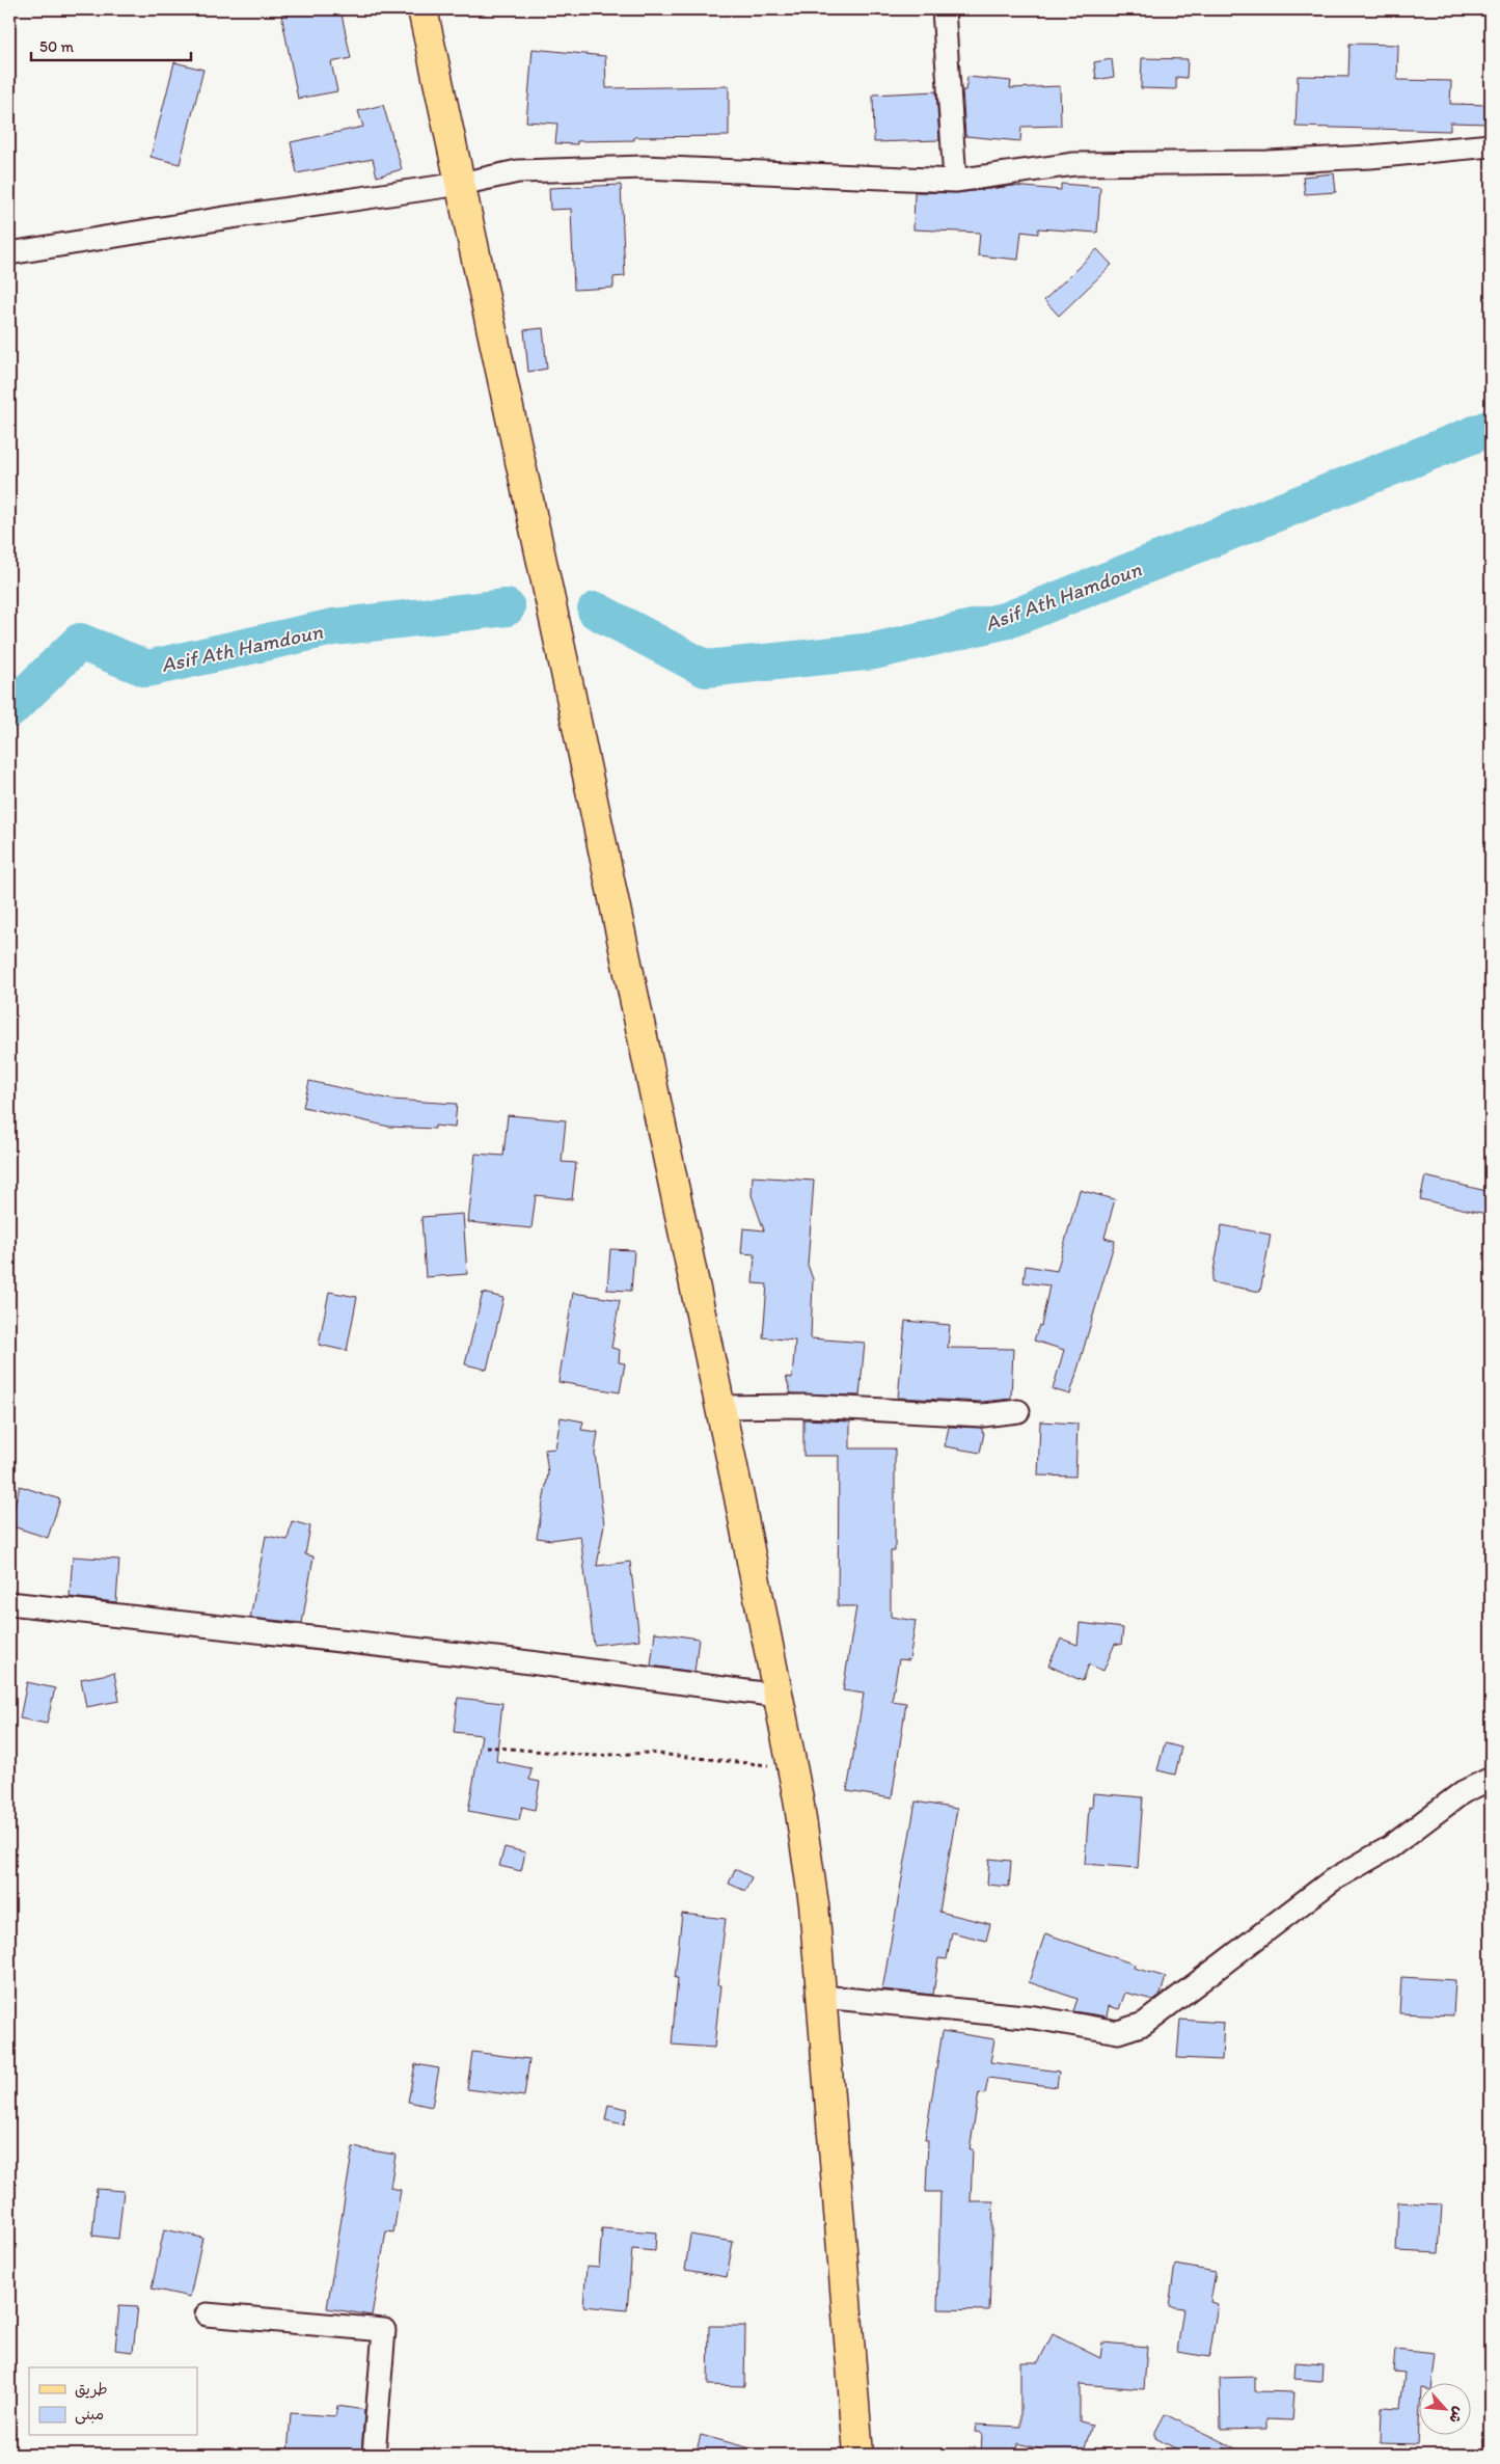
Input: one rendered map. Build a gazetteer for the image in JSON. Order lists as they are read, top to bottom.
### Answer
{
  "water": ["Asif Ath Hamdoun"],
  "legend": ["طريق", "مبنى"],
  "scale_bar": "50 m",
  "north": "bottom right"
}
